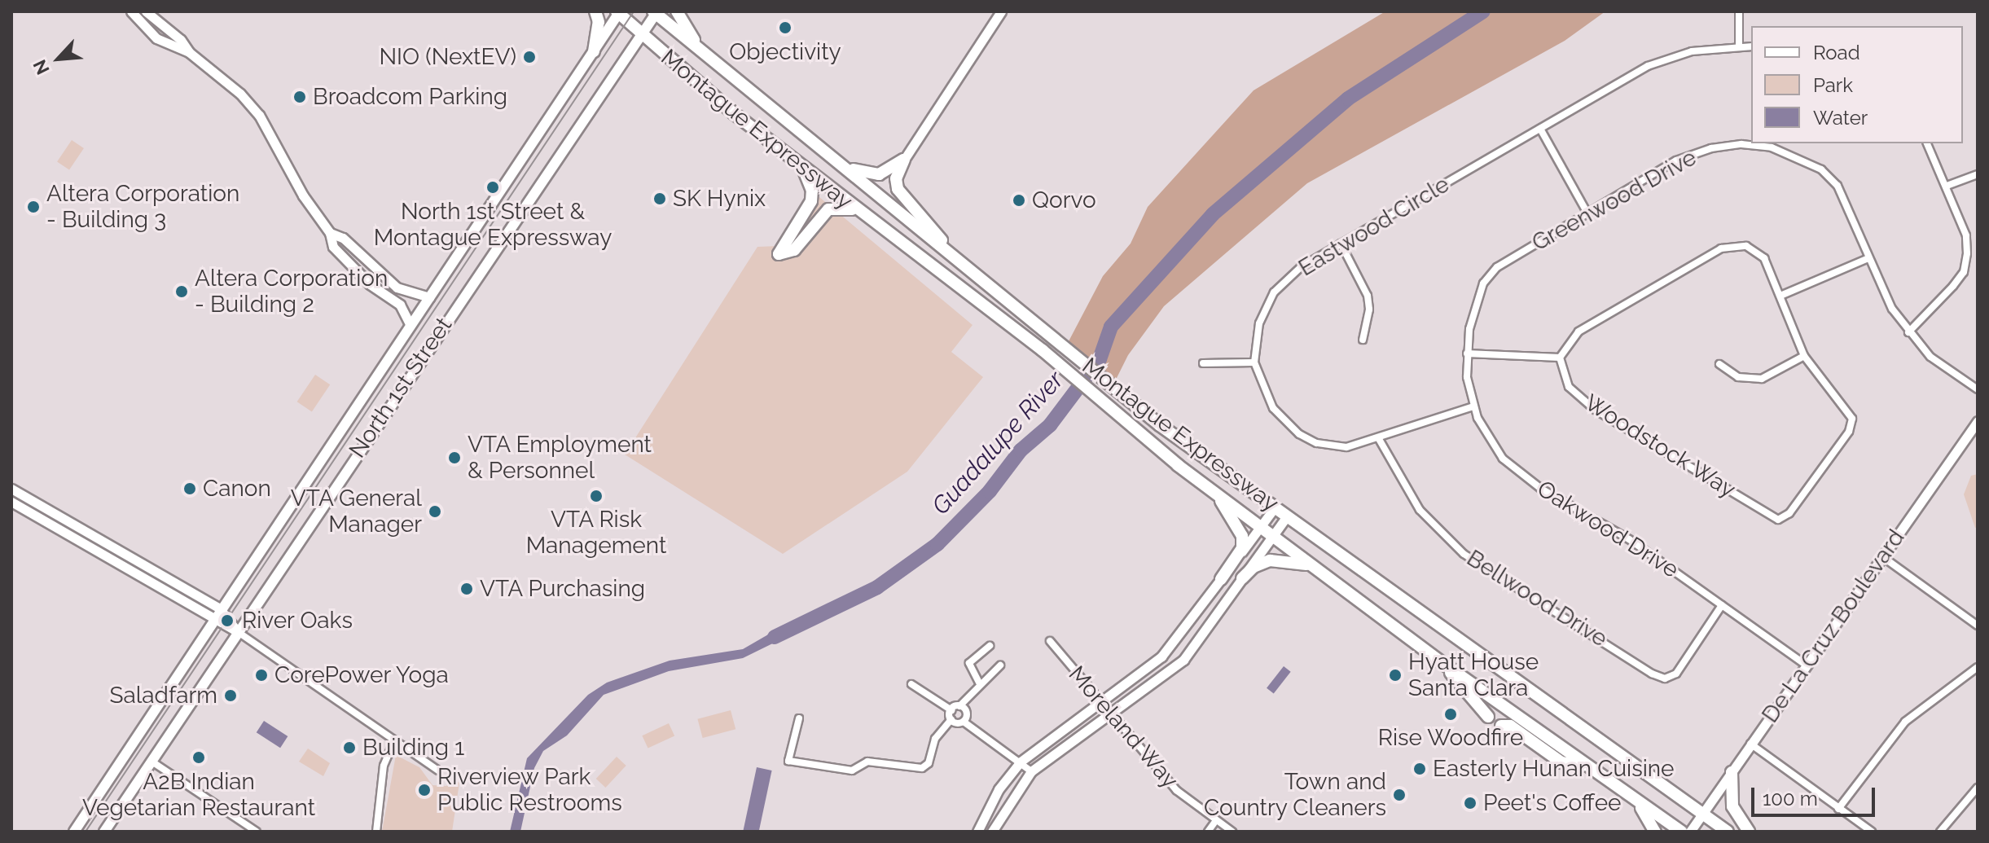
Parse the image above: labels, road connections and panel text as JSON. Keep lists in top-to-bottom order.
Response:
{
  "streets": {
    "highway": ["Montague Expressway"],
    "main road": ["North 1st Street", "De La Cruz Boulevard"],
    "street": [
      "Greenwood Drive",
      "Eastwood Circle",
      "Woodstock Way",
      "Oakwood Drive",
      "Bellwood Drive",
      "Moreland Way"
    ]
  },
  "crossings": [
    ["Montague Expressway", "North 1st Street"],
    ["Montague Expressway", "De La Cruz Boulevard"],
    ["Greenwood Drive", "Oakwood Drive"],
    ["Eastwood Circle", "Oakwood Drive"],
    ["Eastwood Circle", "Bellwood Drive"],
    ["Oakwood Drive", "Bellwood Drive"],
    ["Oakwood Drive", "De La Cruz Boulevard"]
  ],
  "water": ["Guadalupe River"],
  "places": [
    "Objectivity",
    "NIO (NextEV)",
    "Broadcom Parking",
    "North 1st Street & Montague Expressway",
    "SK Hynix",
    "Qorvo",
    "Altera Corporation - Building 3",
    "Altera Corporation - Building 2",
    "VTA Employment & Personnel",
    "Canon",
    "VTA Risk Management",
    "VTA General Manager",
    "VTA Purchasing",
    "River Oaks",
    "CorePower Yoga",
    "Hyatt House Santa Clara",
    "Saladfarm",
    "Rise Woodfire",
    "Building 1",
    "A2B Indian Vegetarian Restaurant",
    "Easterly Hunan Cuisine",
    "Riverview Park Public Restrooms",
    "Town and Country Cleaners",
    "Peet's Coffee"
  ],
  "legend": ["Road", "Park", "Water"],
  "scale_bar": "100 m",
  "north": "bottom left"
}
